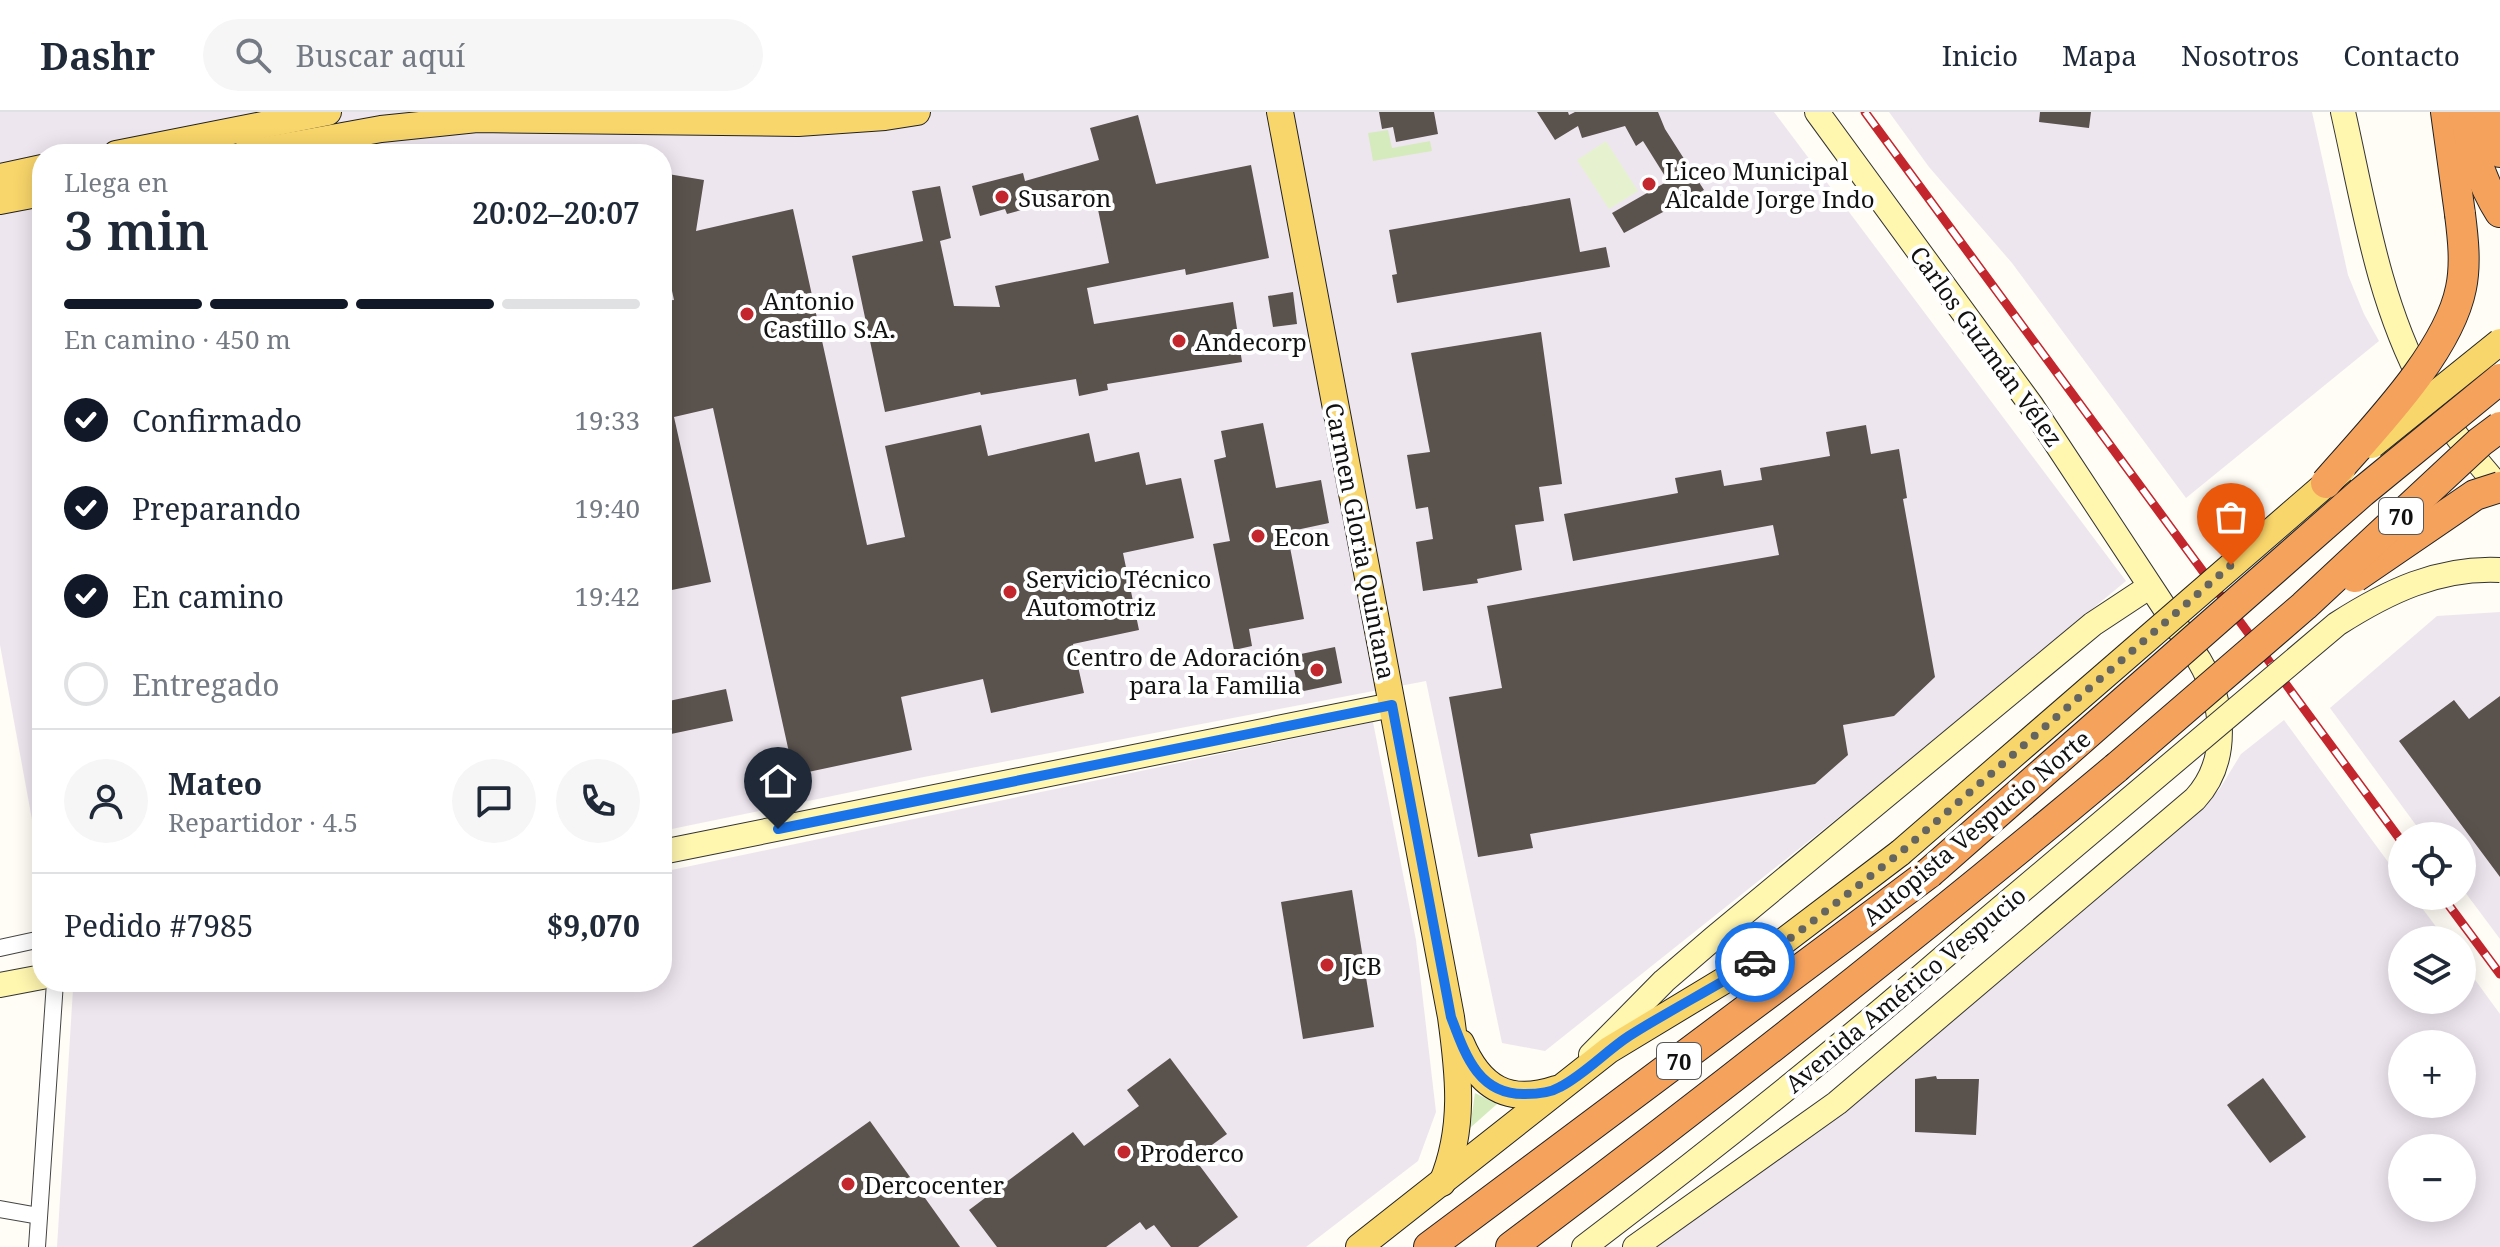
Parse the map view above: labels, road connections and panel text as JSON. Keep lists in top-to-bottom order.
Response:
{
  "streets": {
    "highway": ["70", "Autopista Vespucio Norte"],
    "main road": ["Carmen Gloria Quintana"],
    "street": ["Carlos Guzmán Vélez", "Avenida Américo Vespucio"]
  },
  "crossings": [
    ["Carlos Guzmán Vélez", "Avenida Américo Vespucio"]
  ],
  "places": [
    "Liceo Municipal Alcalde Jorge Indo",
    "Susaron",
    "Antonio Castillo S.A.",
    "Andecorp",
    "Econ",
    "Servicio Técnico Automotriz",
    "Centro de Adoración para la Familia",
    "JCB",
    "Proderco",
    "Dercocenter"
  ],
  "page": {
    "header": "Dashr",
    "search": "Buscar aquí",
    "nav": [
      "Inicio",
      "Mapa",
      "Nosotros",
      "Contacto"
    ],
    "heading": ["3 min", "Llega en", "20:02–20:07"],
    "panel": [
      "Mateo",
      "Repartidor · 4.5",
      "Pedido #7985",
      "$9,070"
    ],
    "bar": "En camino · 450 m",
    "list": [
      ["Confirmado", "19:33"],
      ["Preparando", "19:40"],
      ["En camino", "19:42"],
      "Entregado"
    ],
    "map_buttons": ["+", "−"]
  }
}
